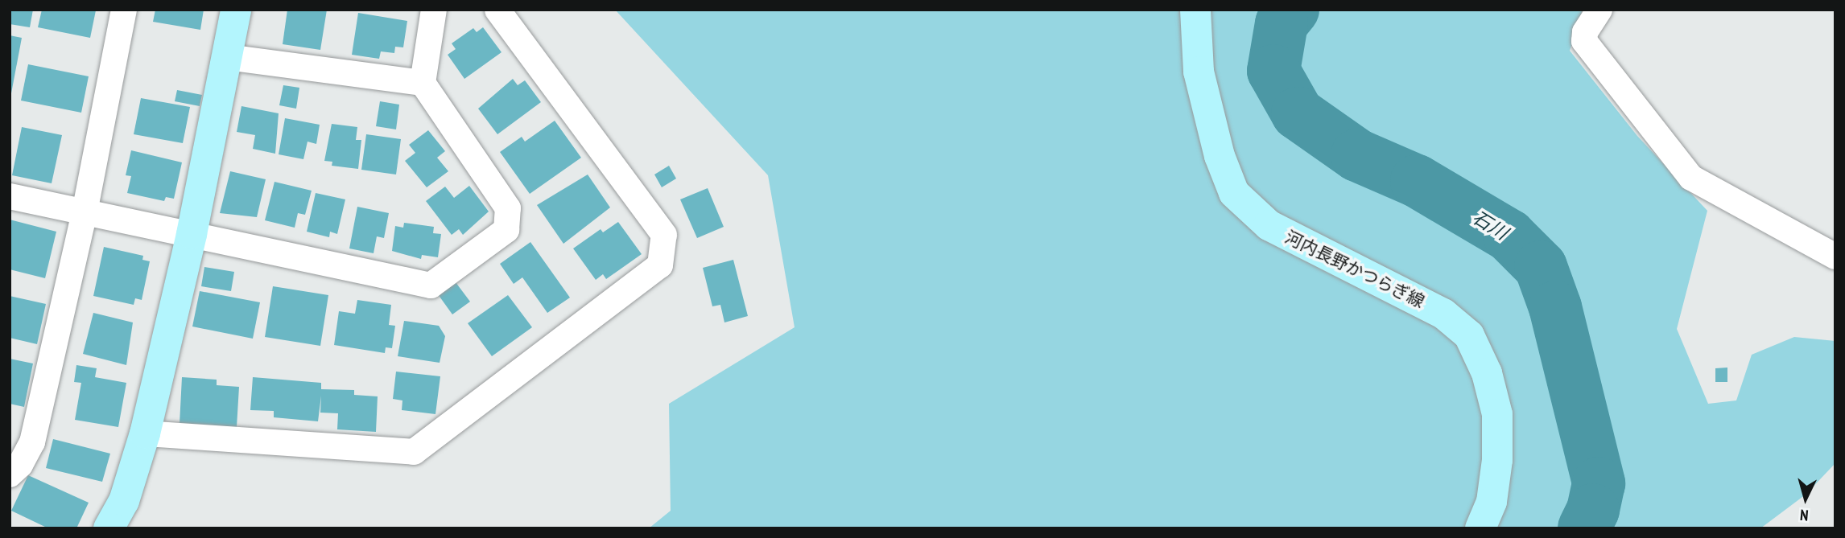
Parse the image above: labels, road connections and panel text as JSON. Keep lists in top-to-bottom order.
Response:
{
  "streets": {
    "main road": ["河内長野かつらぎ線"]
  },
  "water": ["石川"],
  "north": "bottom"
}
